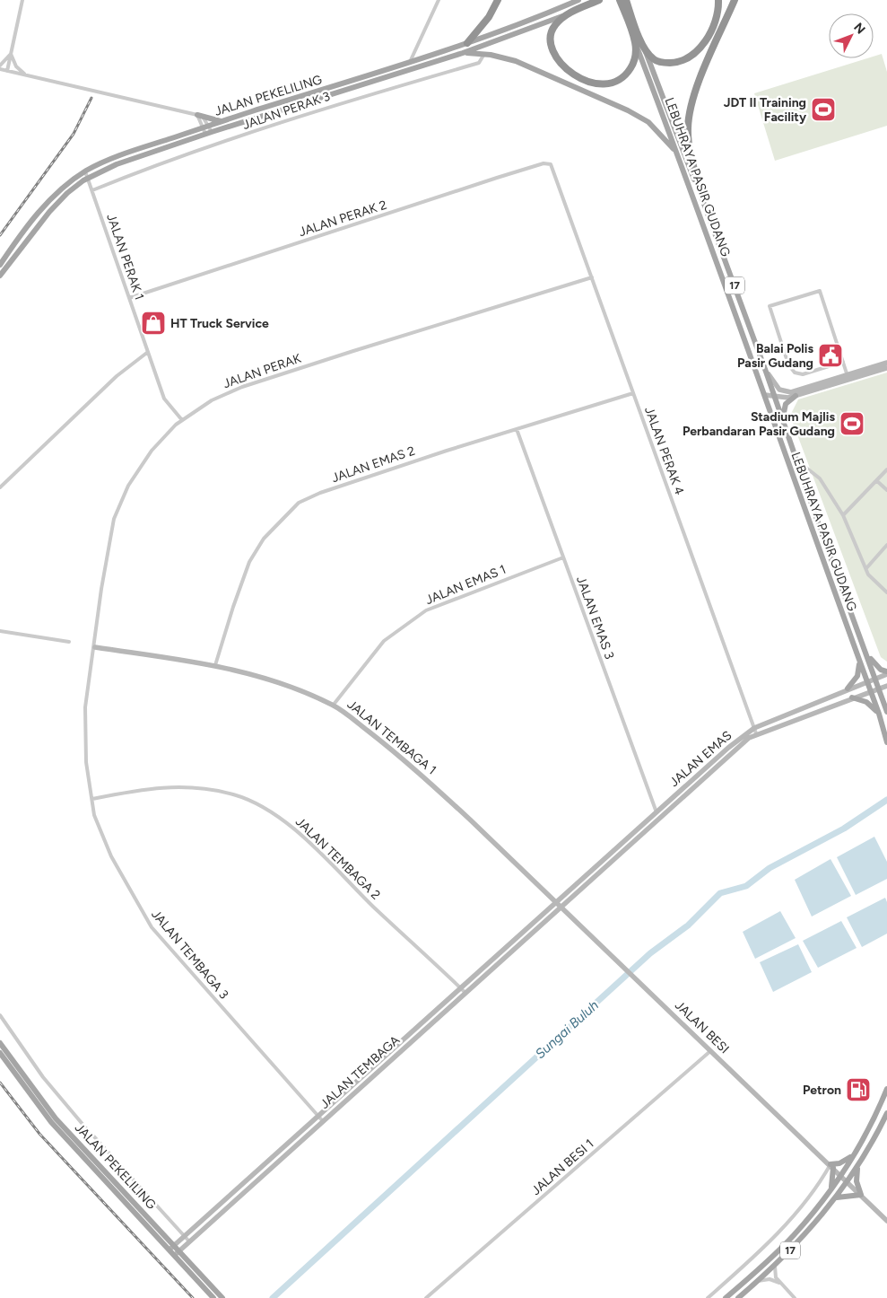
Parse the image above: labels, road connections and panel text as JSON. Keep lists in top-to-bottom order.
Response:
{
  "streets": {
    "highway": ["LEBUHRAYA PASIR GUDANG", "17"],
    "main road": [
      "JALAN PEKELILING",
      "JALAN TEMBAGA 1",
      "JALAN EMAS",
      "JALAN BESI",
      "JALAN TEMBAGA"
    ],
    "street": [
      "JALAN PERAK 3",
      "JALAN PERAK 2",
      "JALAN PERAK 1",
      "JALAN PERAK",
      "JALAN PERAK 4",
      "JALAN EMAS 2",
      "JALAN EMAS 1",
      "JALAN EMAS 3",
      "JALAN TEMBAGA 2",
      "JALAN TEMBAGA 3",
      "JALAN BESI 1"
    ]
  },
  "crossings": [
    ["JALAN PEKELILING", "JALAN PERAK 1"],
    ["JALAN PEKELILING", "JALAN TEMBAGA"],
    ["JALAN PERAK 3", "JALAN PERAK 1"],
    ["LEBUHRAYA PASIR GUDANG", "JALAN EMAS"],
    ["JALAN PERAK 2", "JALAN PERAK 1"],
    ["JALAN PERAK 2", "JALAN PERAK 4"],
    ["JALAN PERAK 1", "JALAN PERAK"],
    ["17", "JALAN BESI"],
    ["JALAN PERAK", "JALAN PERAK 4"],
    ["JALAN PERAK", "JALAN TEMBAGA 1"],
    ["JALAN PERAK", "JALAN TEMBAGA 3"],
    ["JALAN PERAK 4", "JALAN EMAS 2"],
    ["JALAN PERAK 4", "JALAN EMAS"],
    ["JALAN EMAS 2", "JALAN EMAS 3"],
    ["JALAN EMAS 2", "JALAN TEMBAGA 1"],
    ["JALAN EMAS 1", "JALAN EMAS 3"],
    ["JALAN EMAS 1", "JALAN TEMBAGA 1"],
    ["JALAN EMAS 3", "JALAN EMAS"],
    ["JALAN TEMBAGA 1", "JALAN EMAS"],
    ["JALAN TEMBAGA 1", "JALAN TEMBAGA 3"],
    ["JALAN TEMBAGA 1", "JALAN BESI"],
    ["JALAN TEMBAGA 1", "JALAN TEMBAGA"],
    ["JALAN EMAS", "JALAN BESI"],
    ["JALAN EMAS", "JALAN TEMBAGA"],
    ["JALAN TEMBAGA 2", "JALAN TEMBAGA 3"],
    ["JALAN TEMBAGA 2", "JALAN TEMBAGA"],
    ["JALAN TEMBAGA 3", "JALAN TEMBAGA"],
    ["JALAN BESI", "JALAN TEMBAGA"],
    ["JALAN BESI", "JALAN BESI 1"]
  ],
  "water": ["Sungai Buluh"],
  "places": {
    "sports": ["JDT II Training Facility", "Stadium Majlis Perbandaran Pasir Gudang"],
    "shop": ["HT Truck Service"],
    "public building": ["Balai Polis Pasir Gudang"],
    "fuel station": ["Petron"]
  },
  "north": "top right"
}
